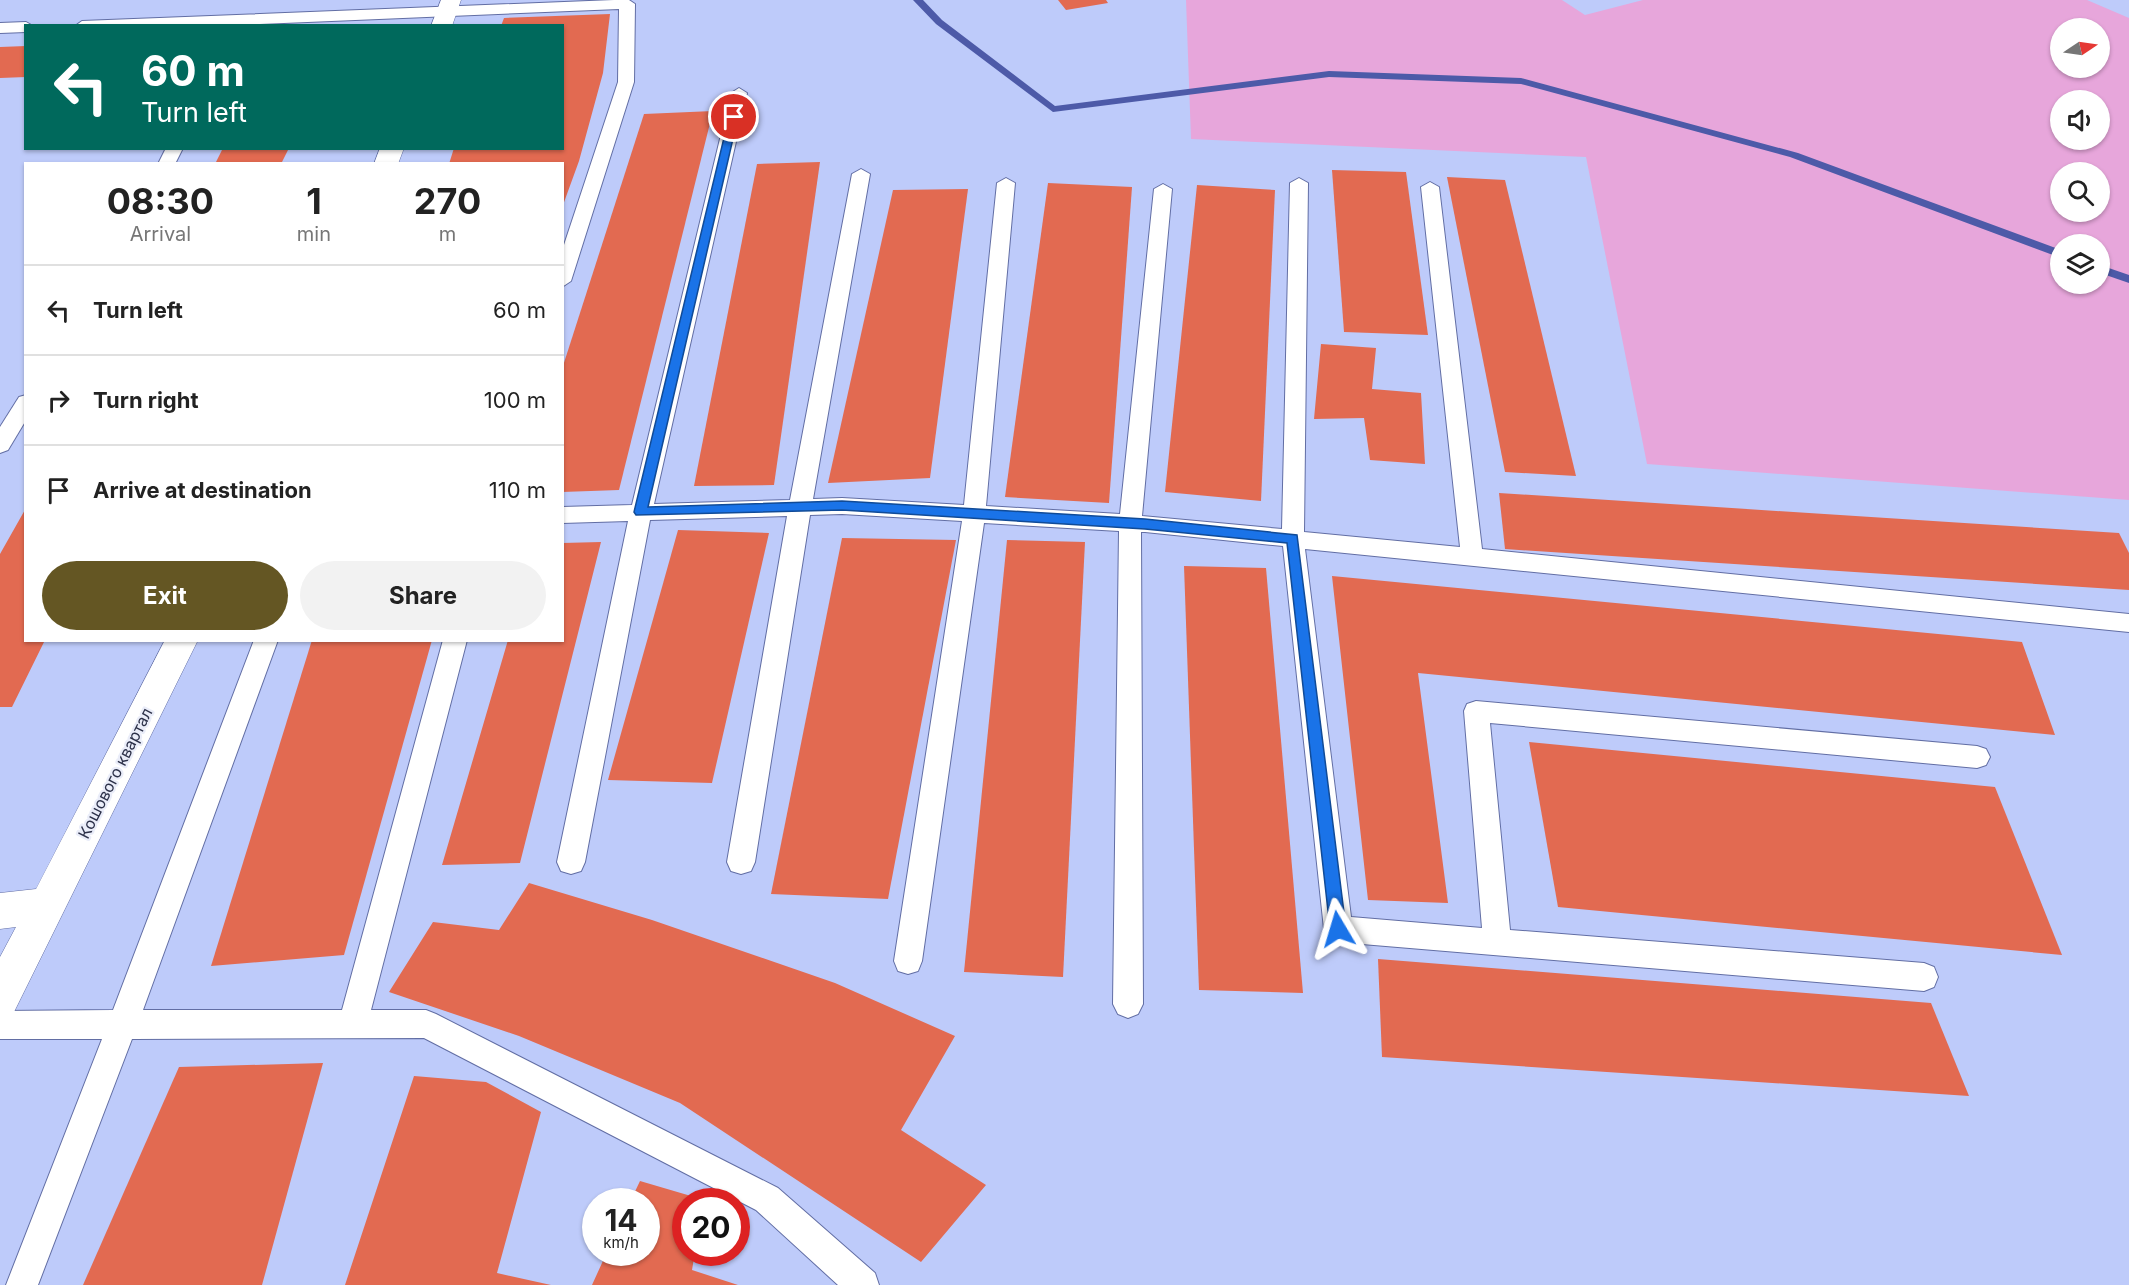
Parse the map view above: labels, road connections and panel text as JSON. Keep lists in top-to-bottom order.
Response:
{
  "streets": {
    "street": ["Кошового квартал"]
  },
  "north": "right",
  "page": {
    "turn": ["60 m", "Turn left"],
    "eta": [
      "08:30",
      "Arrival",
      "1",
      "min",
      "270",
      "m"
    ],
    "list": [
      {
        "name": "Turn left",
        "value": "60 m"
      },
      {
        "name": "Turn right",
        "value": "100 m"
      },
      {
        "name": "Arrive at destination",
        "value": "110 m"
      }
    ],
    "buttons": ["Exit", "Share"],
    "speed": "14 km/h",
    "limit": "20"
  }
}
